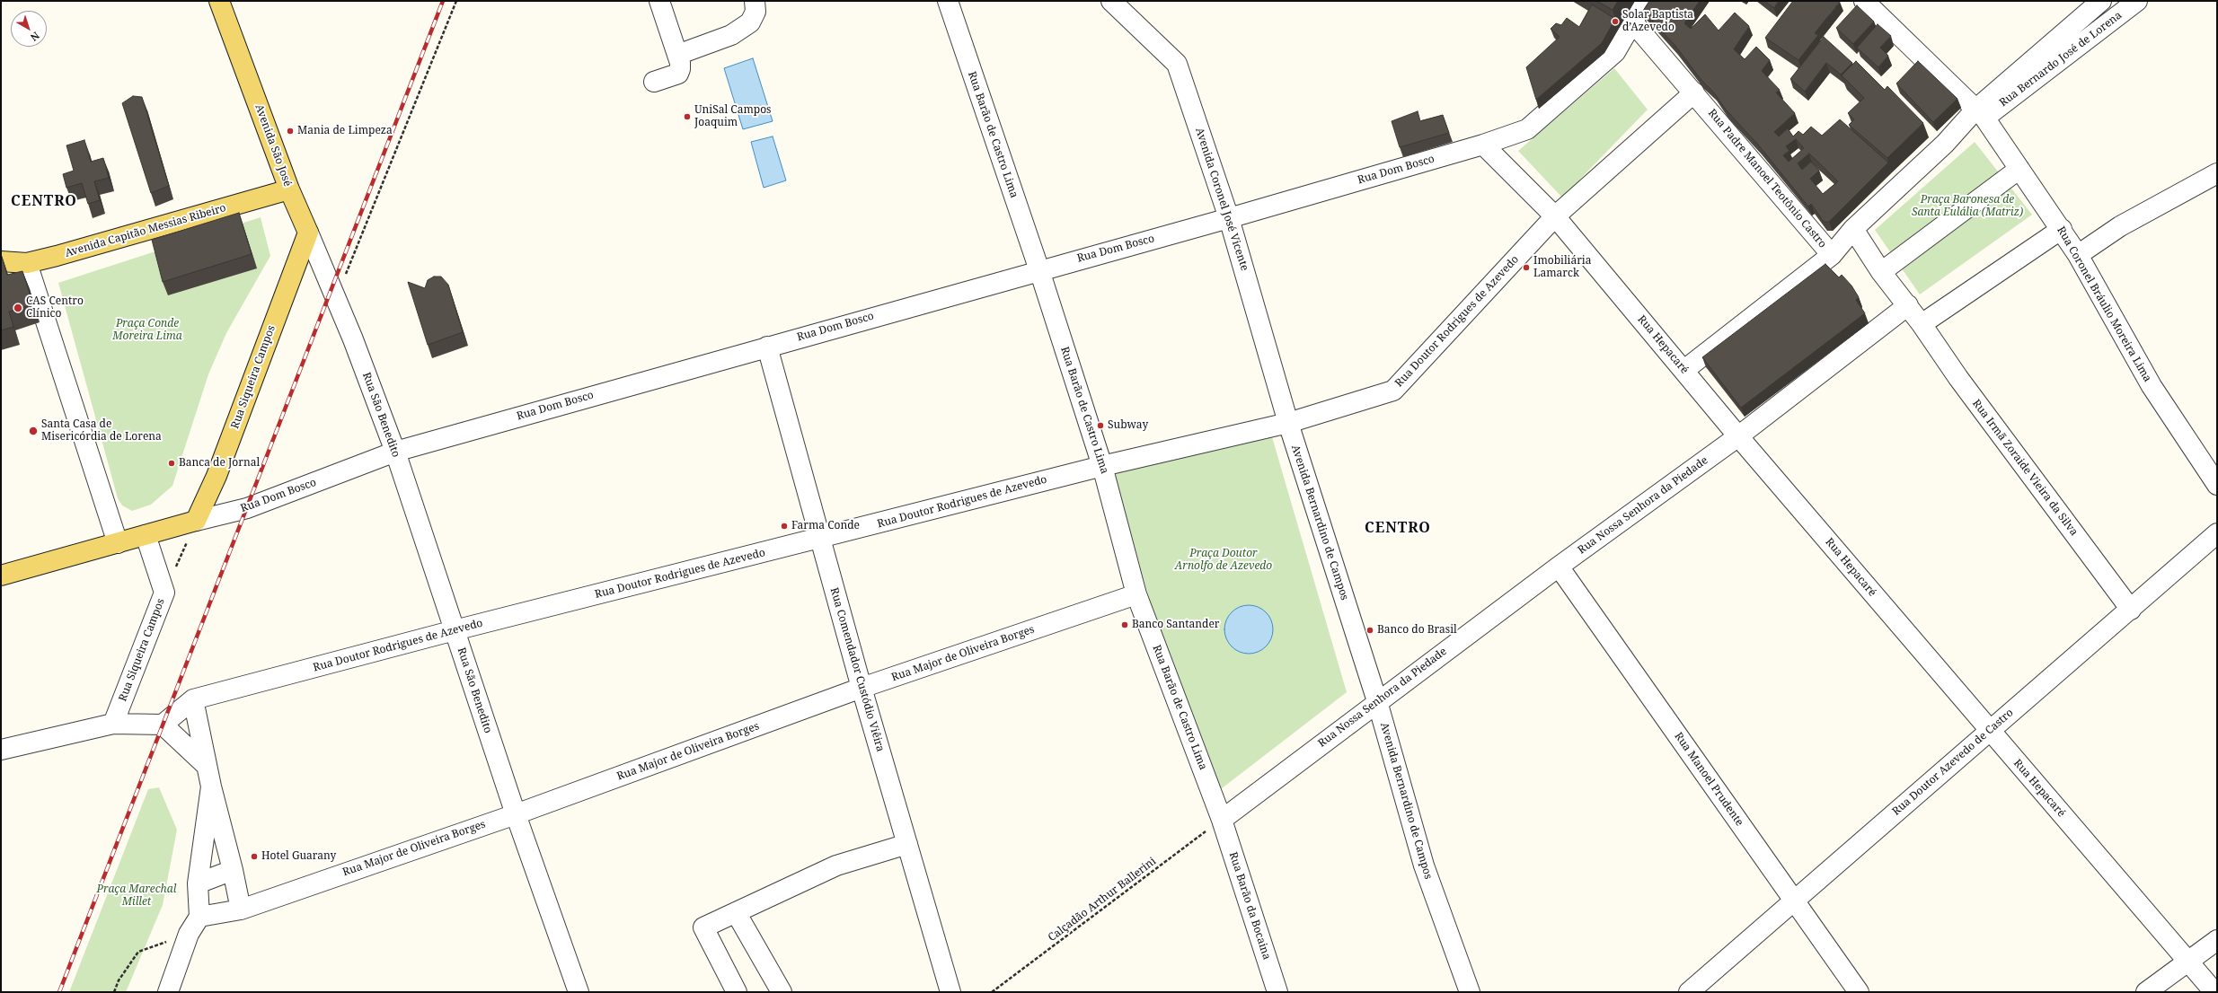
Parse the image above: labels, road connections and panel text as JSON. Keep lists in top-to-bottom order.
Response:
{
  "streets": {
    "main road": [
      "Avenida São José",
      "Rua Dom Bosco",
      "Avenida Capitão Messias Ribeiro",
      "Rua Siqueira Campos"
    ],
    "street": [
      "Rua Bernardo José de Lorena",
      "Rua Barão de Castro Lima",
      "Rua Padre Manoel Teotônio Castro",
      "Avenida Coronel José Vicente",
      "Rua Coronel Bráulio Moreira Lima",
      "Rua Doutor Rodrigues de Azevedo",
      "Rua Hepacaré",
      "Rua São Benedito",
      "Rua Irmã Zoraide Vieira da Silva",
      "Rua Nossa Senhora da Piedade",
      "Avenida Bernardino de Campos",
      "Rua Major de Oliveira Borges",
      "Rua Comendador Custódio Viêira",
      "Rua Doutor Azevedo de Castro",
      "Rua Manoel Prudente",
      "Rua Barão da Bocaina"
    ],
    "path": ["Calçadão Arthur Ballerini"]
  },
  "crossings": [
    ["Rua Bernardo José de Lorena", "Rua Padre Manoel Teotônio Castro"],
    ["Rua Bernardo José de Lorena", "Rua Coronel Bráulio Moreira Lima"],
    ["Rua Barão de Castro Lima", "Rua Dom Bosco"],
    ["Rua Barão de Castro Lima", "Rua Doutor Rodrigues de Azevedo"],
    ["Rua Barão de Castro Lima", "Rua Nossa Senhora da Piedade"],
    ["Rua Barão de Castro Lima", "Rua Major de Oliveira Borges"],
    ["Rua Barão de Castro Lima", "Calçadão Arthur Ballerini"],
    ["Rua Barão de Castro Lima", "Rua Barão da Bocaina"],
    ["Avenida São José", "Avenida Capitão Messias Ribeiro"],
    ["Avenida São José", "Rua Siqueira Campos"],
    ["Avenida São José", "Rua São Benedito"],
    ["Rua Dom Bosco", "Rua Padre Manoel Teotônio Castro"],
    ["Rua Dom Bosco", "Avenida Coronel José Vicente"],
    ["Rua Dom Bosco", "Rua Hepacaré"],
    ["Rua Dom Bosco", "Rua Siqueira Campos"],
    ["Rua Dom Bosco", "Rua São Benedito"],
    ["Rua Dom Bosco", "Rua Comendador Custódio Viêira"],
    ["Rua Padre Manoel Teotônio Castro", "Rua Coronel Bráulio Moreira Lima"],
    ["Rua Padre Manoel Teotônio Castro", "Rua Doutor Rodrigues de Azevedo"],
    ["Avenida Coronel José Vicente", "Rua Doutor Rodrigues de Azevedo"],
    ["Avenida Coronel José Vicente", "Avenida Bernardino de Campos"],
    ["Rua Doutor Rodrigues de Azevedo", "Rua Hepacaré"],
    ["Rua Doutor Rodrigues de Azevedo", "Rua São Benedito"],
    ["Rua Doutor Rodrigues de Azevedo", "Avenida Bernardino de Campos"],
    ["Rua Doutor Rodrigues de Azevedo", "Rua Comendador Custódio Viêira"],
    ["Rua Hepacaré", "Rua Nossa Senhora da Piedade"],
    ["Rua Hepacaré", "Rua Doutor Azevedo de Castro"],
    ["Rua São Benedito", "Rua Major de Oliveira Borges"],
    ["Rua Irmã Zoraide Vieira da Silva", "Rua Doutor Azevedo de Castro"],
    ["Rua Nossa Senhora da Piedade", "Avenida Bernardino de Campos"],
    ["Rua Nossa Senhora da Piedade", "Rua Manoel Prudente"],
    ["Rua Nossa Senhora da Piedade", "Calçadão Arthur Ballerini"],
    ["Rua Nossa Senhora da Piedade", "Rua Barão da Bocaina"],
    ["Rua Major de Oliveira Borges", "Rua Comendador Custódio Viêira"],
    ["Rua Doutor Azevedo de Castro", "Rua Manoel Prudente"],
    ["Calçadão Arthur Ballerini", "Rua Barão da Bocaina"]
  ],
  "districts": ["CENTRO", "CENTRO"],
  "parks": [
    "Praça Baronesa de Santa Eulália (Matriz)",
    "Praça Conde Moreira Lima",
    "Praça Doutor Arnolfo de Azevedo",
    "Praça Marechal Millet"
  ],
  "places": [
    "Solar Baptista d’Azevedo",
    "UniSal Campos Joaquim",
    "Mania de Limpeza",
    "Imobiliária Lamarck",
    "CAS Centro Clínico",
    "Subway",
    "Santa Casa de Misericórdia de Lorena",
    "Banca de Jornal",
    "Farma Conde",
    "Banco Santander",
    "Banco do Brasil",
    "Hotel Guarany"
  ],
  "north": "bottom right"
}
